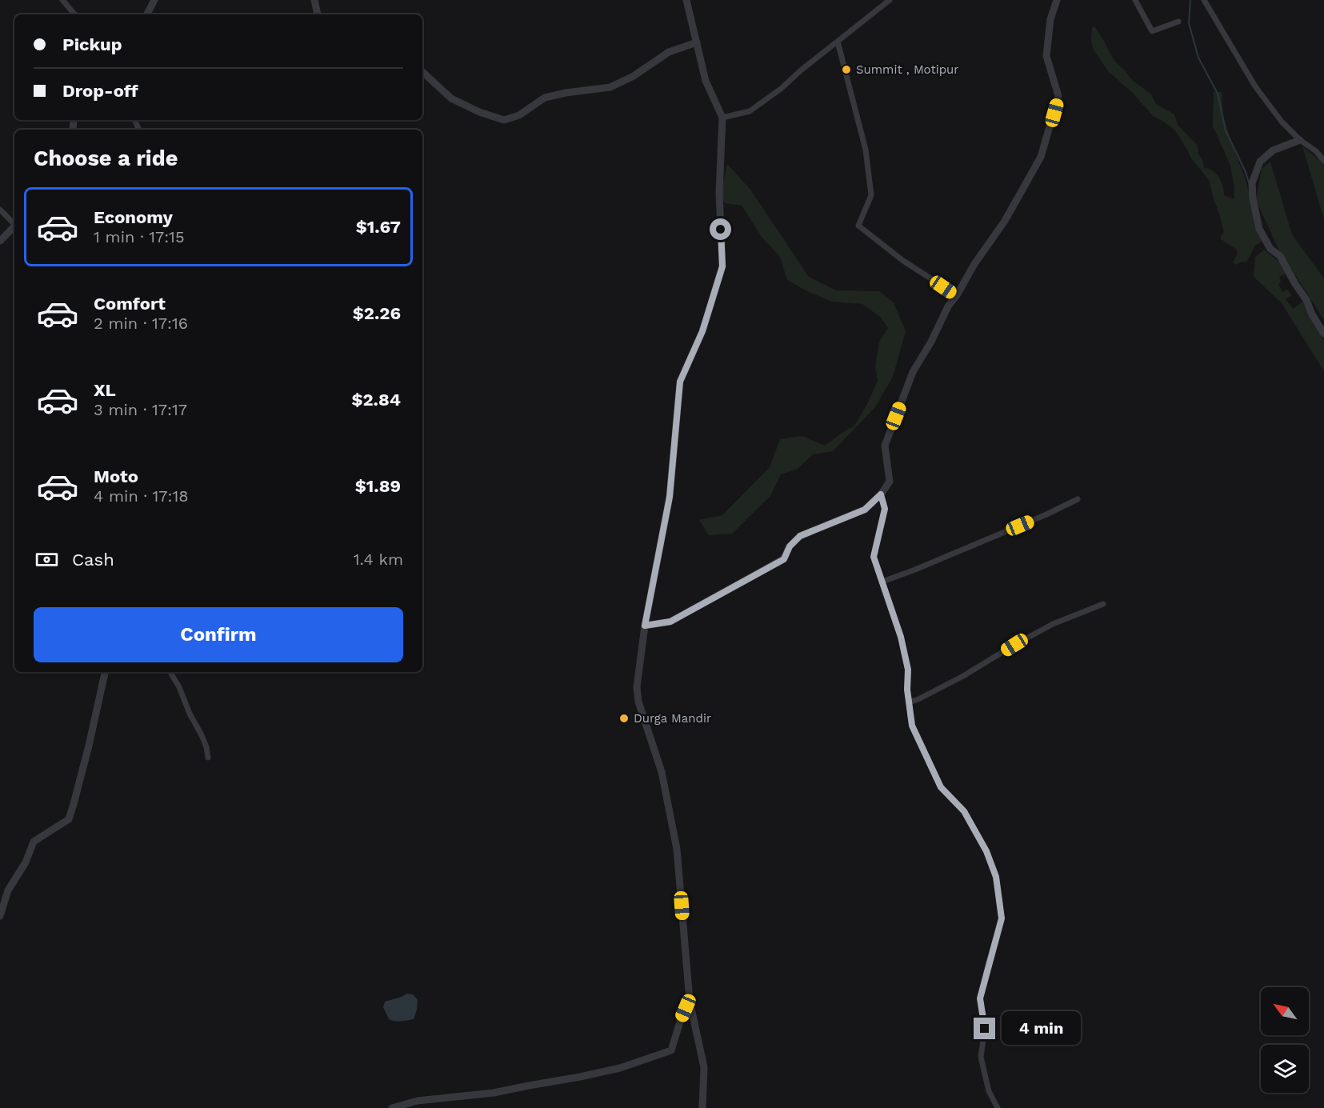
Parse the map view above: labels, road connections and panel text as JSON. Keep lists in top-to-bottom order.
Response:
{
  "places": ["Summit , Motipur", "Durga Mandir"],
  "north": "top left",
  "page": {
    "banner": ["Pickup", "Drop-off"],
    "heading": "Choose a ride",
    "list": [
      {
        "name": "Economy",
        "note": "1 min · 17:15",
        "value": "$1.67"
      },
      {
        "name": "Comfort",
        "note": "2 min · 17:16",
        "value": "$2.26"
      },
      {
        "name": "XL",
        "note": "3 min · 17:17",
        "value": "$2.84"
      },
      {
        "name": "Moto",
        "note": "4 min · 17:18",
        "value": "$1.89"
      }
    ],
    "pay": ["Cash", "1.4 km"],
    "buttons": "Confirm",
    "bubble": "4 min"
  }
}
